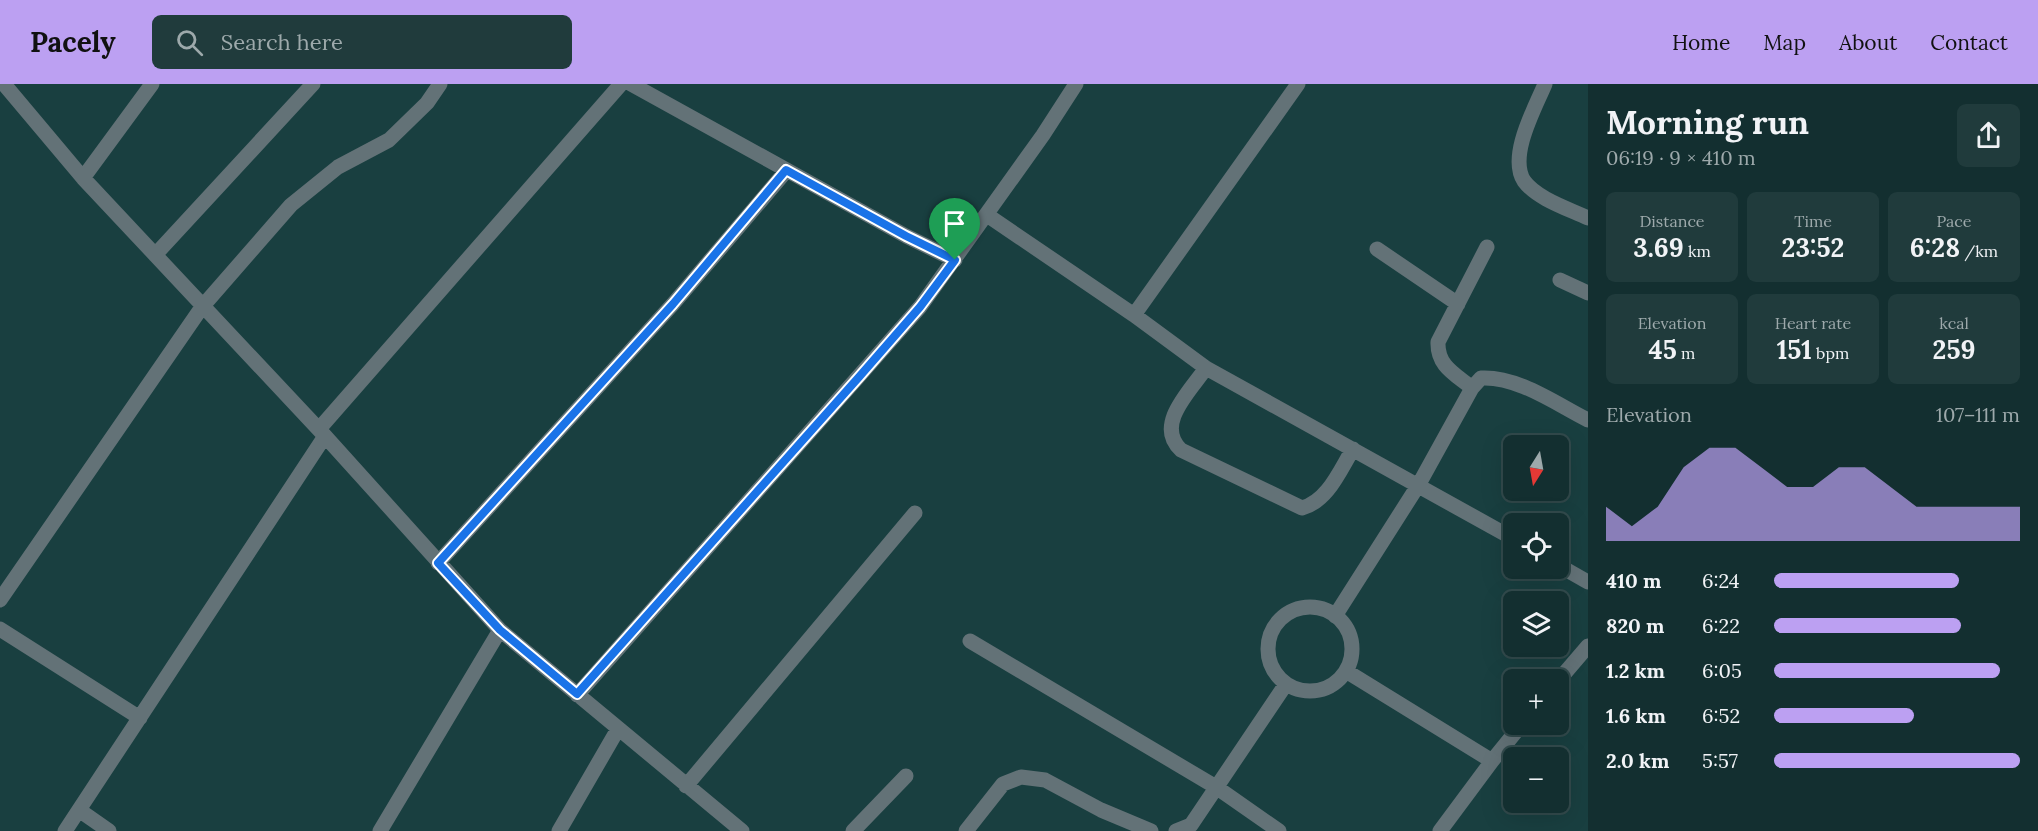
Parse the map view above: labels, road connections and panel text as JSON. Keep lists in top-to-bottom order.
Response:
{
  "north": "bottom",
  "page": {
    "header": "Pacely",
    "search": "Search here",
    "nav": [
      "Home",
      "Map",
      "About",
      "Contact"
    ],
    "heading": ["Morning run", "06:19 · 9 × 410 m"],
    "stats": [
      ["Distance", "3.69 km"],
      ["Time", "23:52"],
      ["Pace", "6:28 /km"],
      ["Elevation", "45 m"],
      ["Heart rate", "151 bpm"],
      ["kcal", "259"]
    ],
    "chart": ["Elevation", "107–111 m"],
    "map_buttons": ["+", "−"],
    "list": [
      {
        "name": "410 m",
        "note": "6:24"
      },
      {
        "name": "820 m",
        "note": "6:22"
      },
      {
        "name": "1.2 km",
        "note": "6:05"
      },
      {
        "name": "1.6 km",
        "note": "6:52"
      },
      {
        "name": "2.0 km",
        "note": "5:57"
      }
    ]
  }
}
